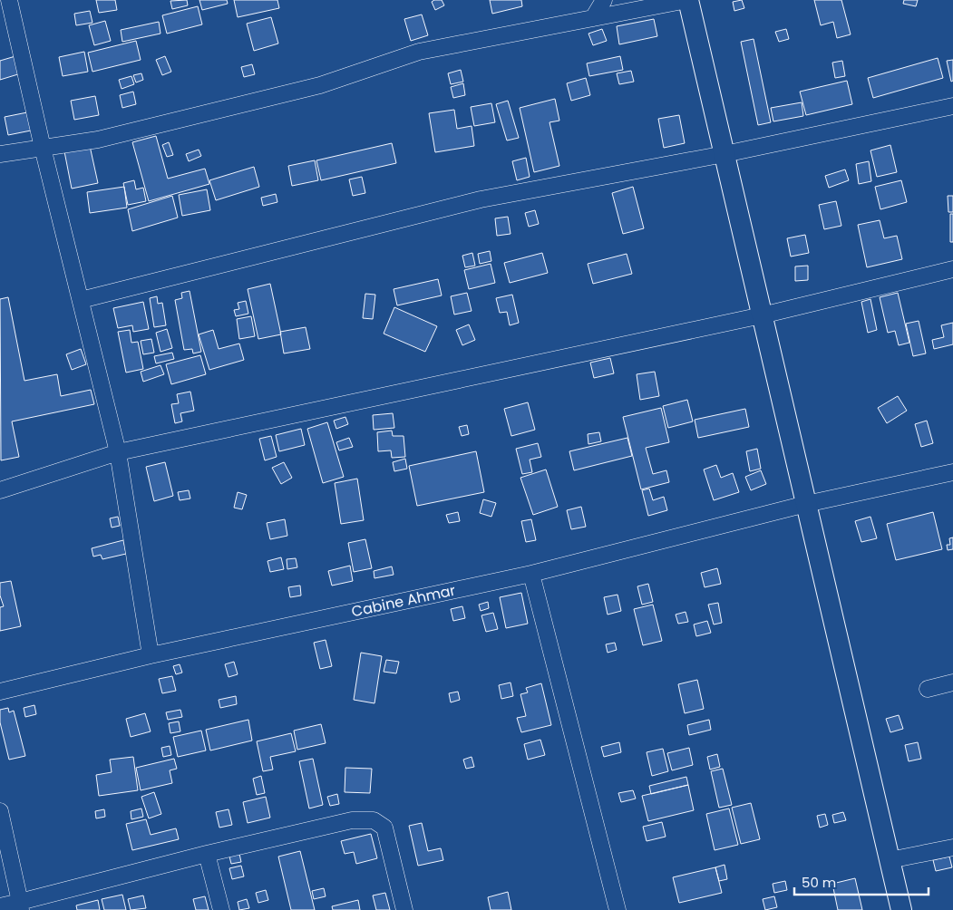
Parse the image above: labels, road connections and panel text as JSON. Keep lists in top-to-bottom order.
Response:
{
  "streets": {
    "street": ["Cabine Ahmar"]
  },
  "scale_bar": "50 m"
}
